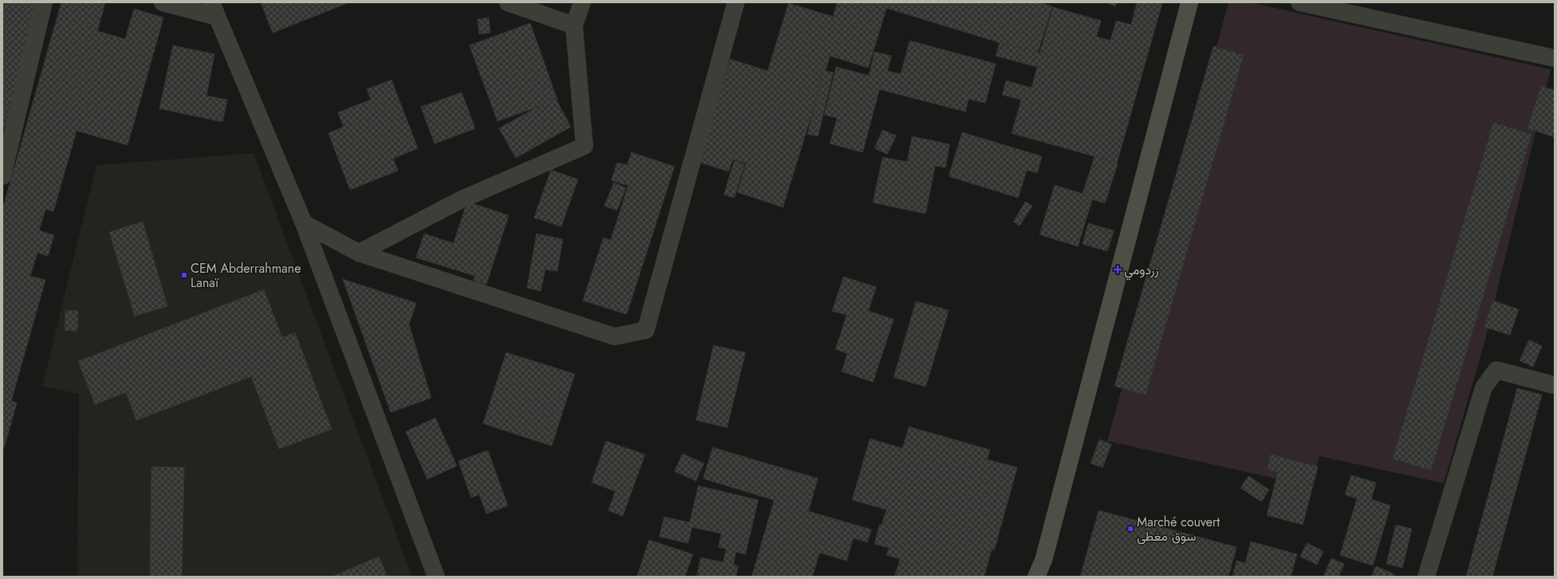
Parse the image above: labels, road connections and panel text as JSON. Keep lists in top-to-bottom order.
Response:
{
  "places": {
    "health": ["زردومي"],
    "other": ["CEM Abderrahmane Lanaï", "Marché couvert سوق مغطى"]
  }
}
